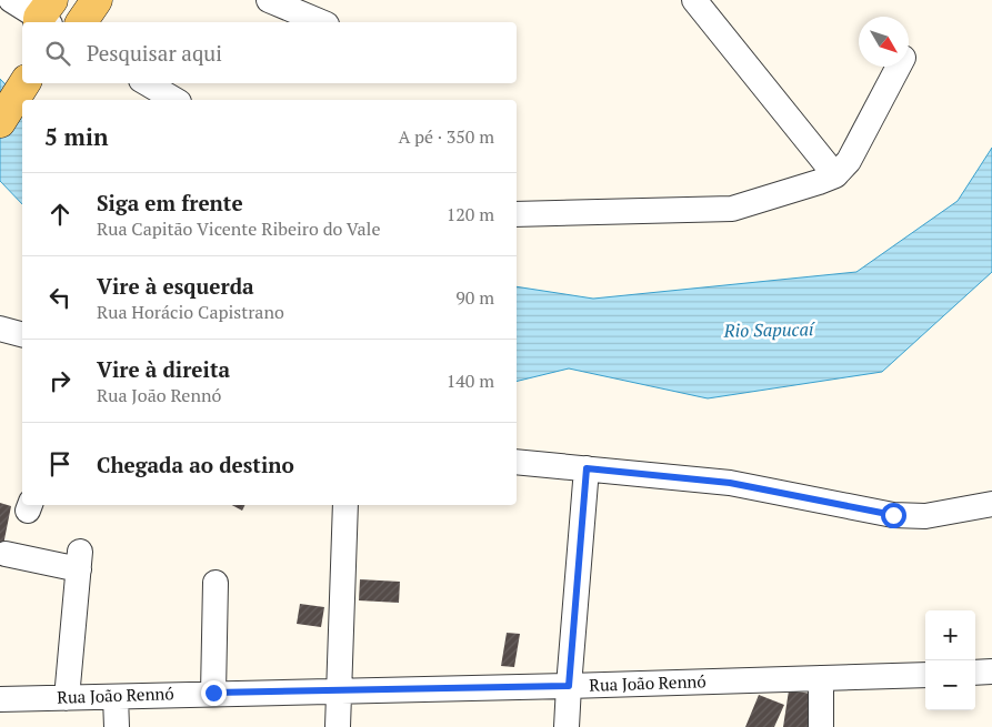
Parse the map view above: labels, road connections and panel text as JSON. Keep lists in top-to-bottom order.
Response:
{
  "streets": {
    "street": ["Rua João Rennó"]
  },
  "water": ["Rio Sapucaí"],
  "north": "bottom right",
  "page": {
    "search": "Pesquisar aqui",
    "heading": ["5 min", "A pé · 350 m"],
    "list": [
      ["Siga em frente", "Rua Capitão Vicente Ribeiro do Vale", "120 m"],
      ["Vire à esquerda", "Rua Horácio Capistrano", "90 m"],
      ["Vire à direita", "Rua João Rennó", "140 m"],
      "Chegada ao destino"
    ],
    "map_buttons": ["+", "−"]
  }
}
